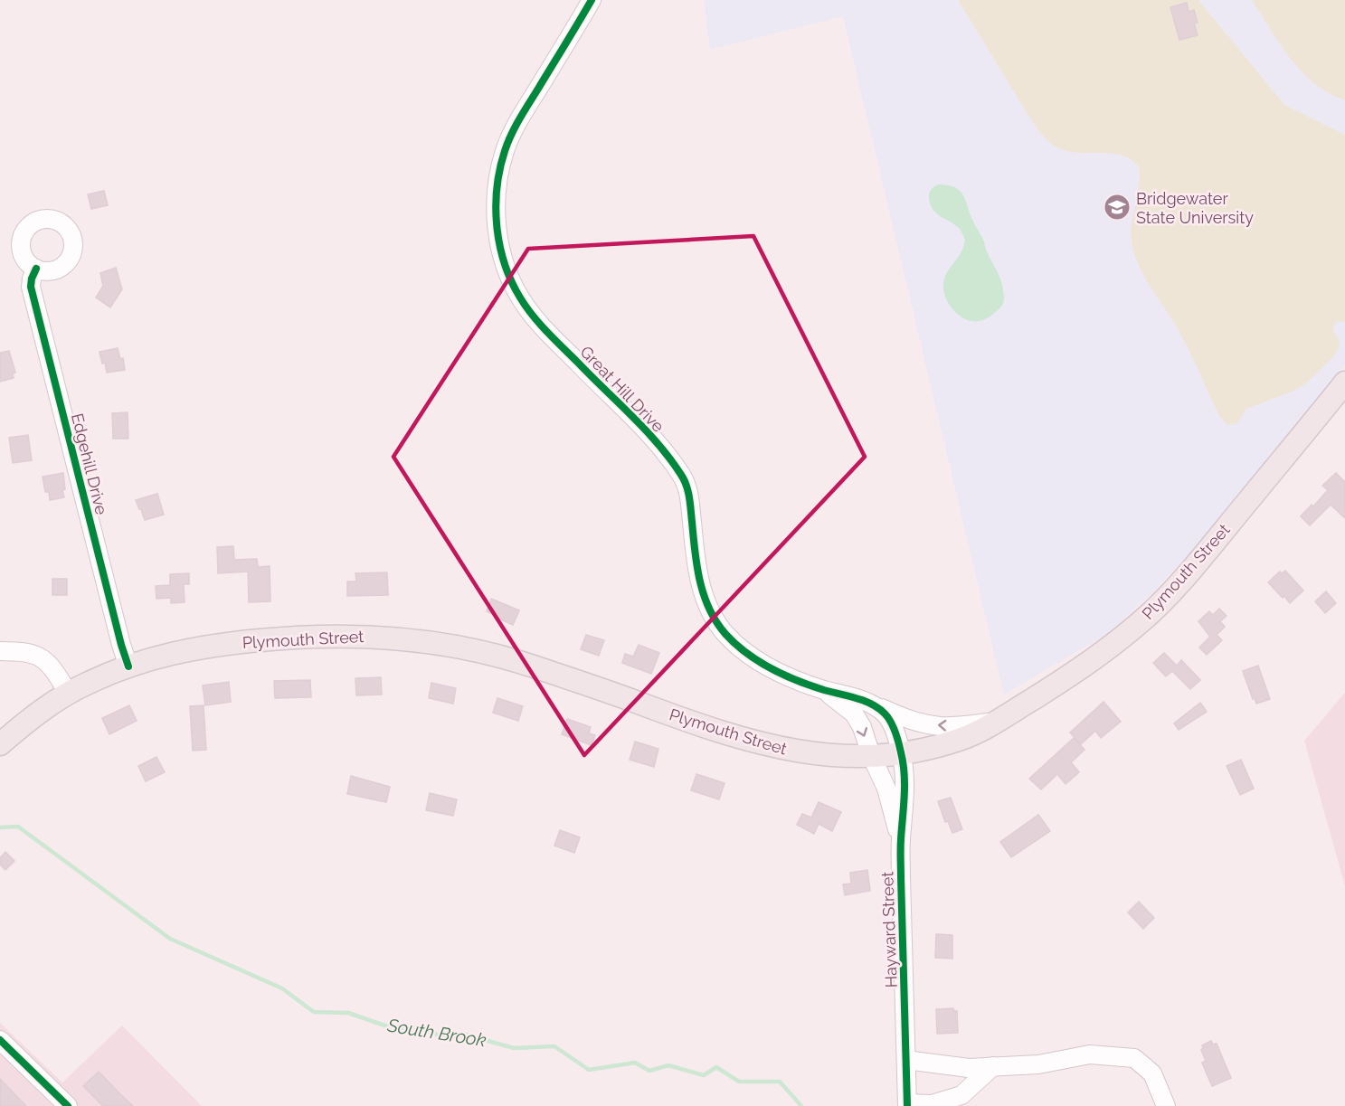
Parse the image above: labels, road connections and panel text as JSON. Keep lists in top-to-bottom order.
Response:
{
  "streets": {
    "main road": ["Plymouth Street"],
    "street": ["Great Hill Drive", "Edgehill Drive", "Hayward Street"]
  },
  "crossings": [
    ["Great Hill Drive", "Plymouth Street"],
    ["Great Hill Drive", "Hayward Street"],
    ["Edgehill Drive", "Plymouth Street"],
    ["Plymouth Street", "Hayward Street"]
  ],
  "water": ["South Brook"],
  "places": {
    "school or university": ["Bridgewater State University"]
  }
}
